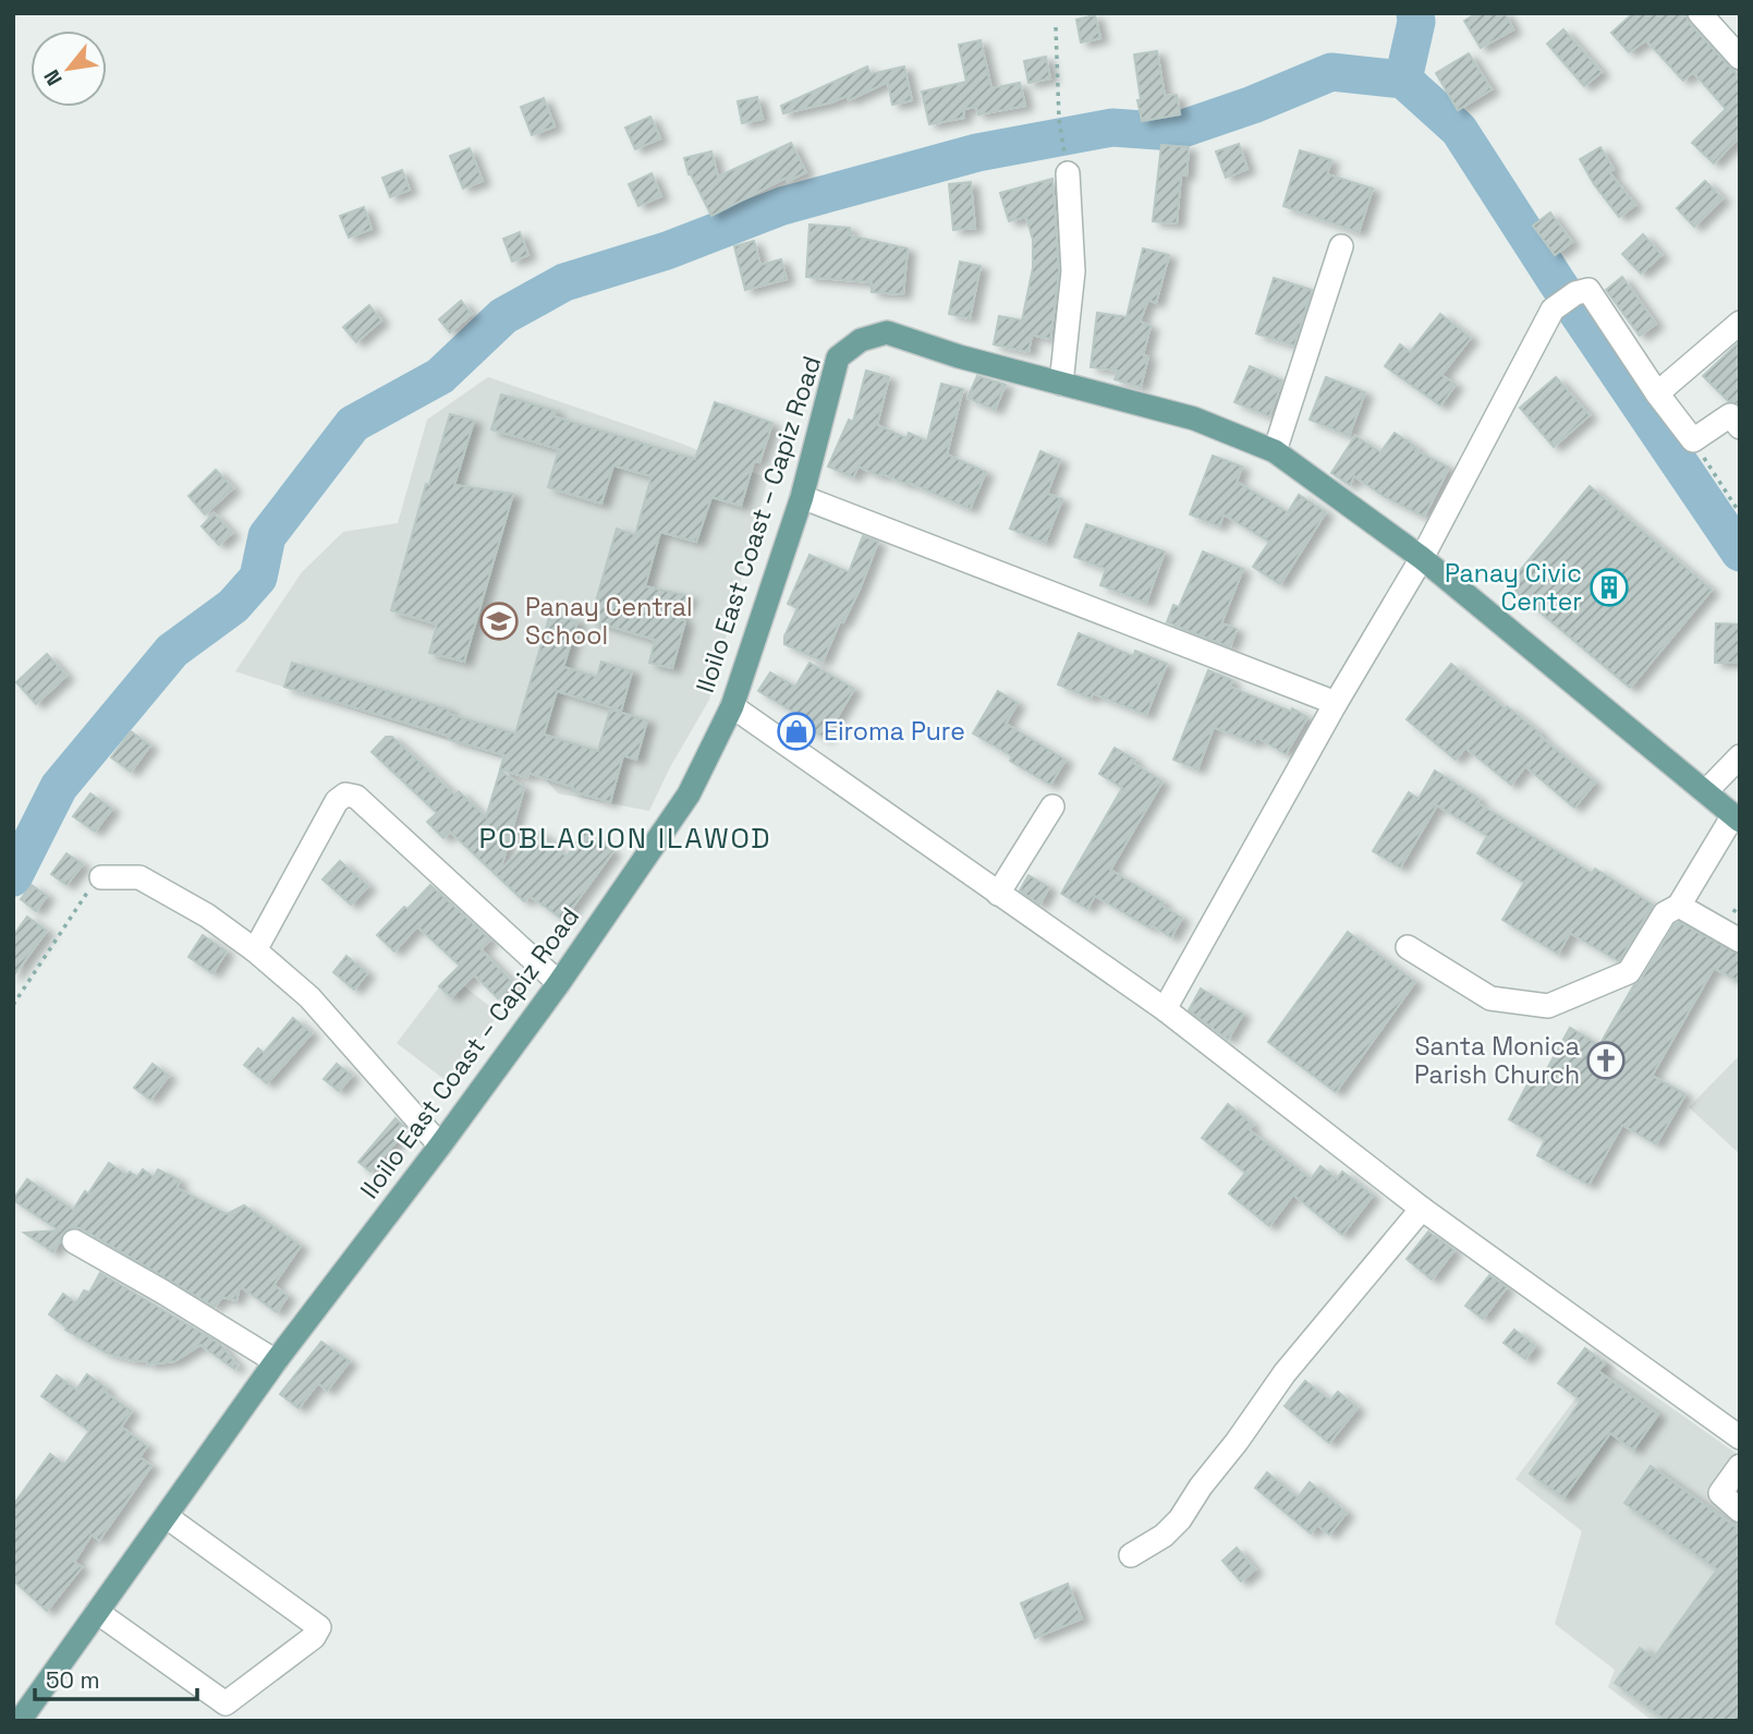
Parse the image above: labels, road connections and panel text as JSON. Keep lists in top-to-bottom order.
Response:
{
  "streets": {
    "main road": ["Iloilo East Coast – Capiz Road"]
  },
  "districts": ["POBLACION ILAWOD"],
  "places": {
    "building": ["Panay Civic Center"],
    "school or university": ["Panay Central School"],
    "shop": ["Eiroma Pure"],
    "church": ["Santa Monica Parish Church"]
  },
  "scale_bar": "50 m",
  "north": "bottom left"
}
